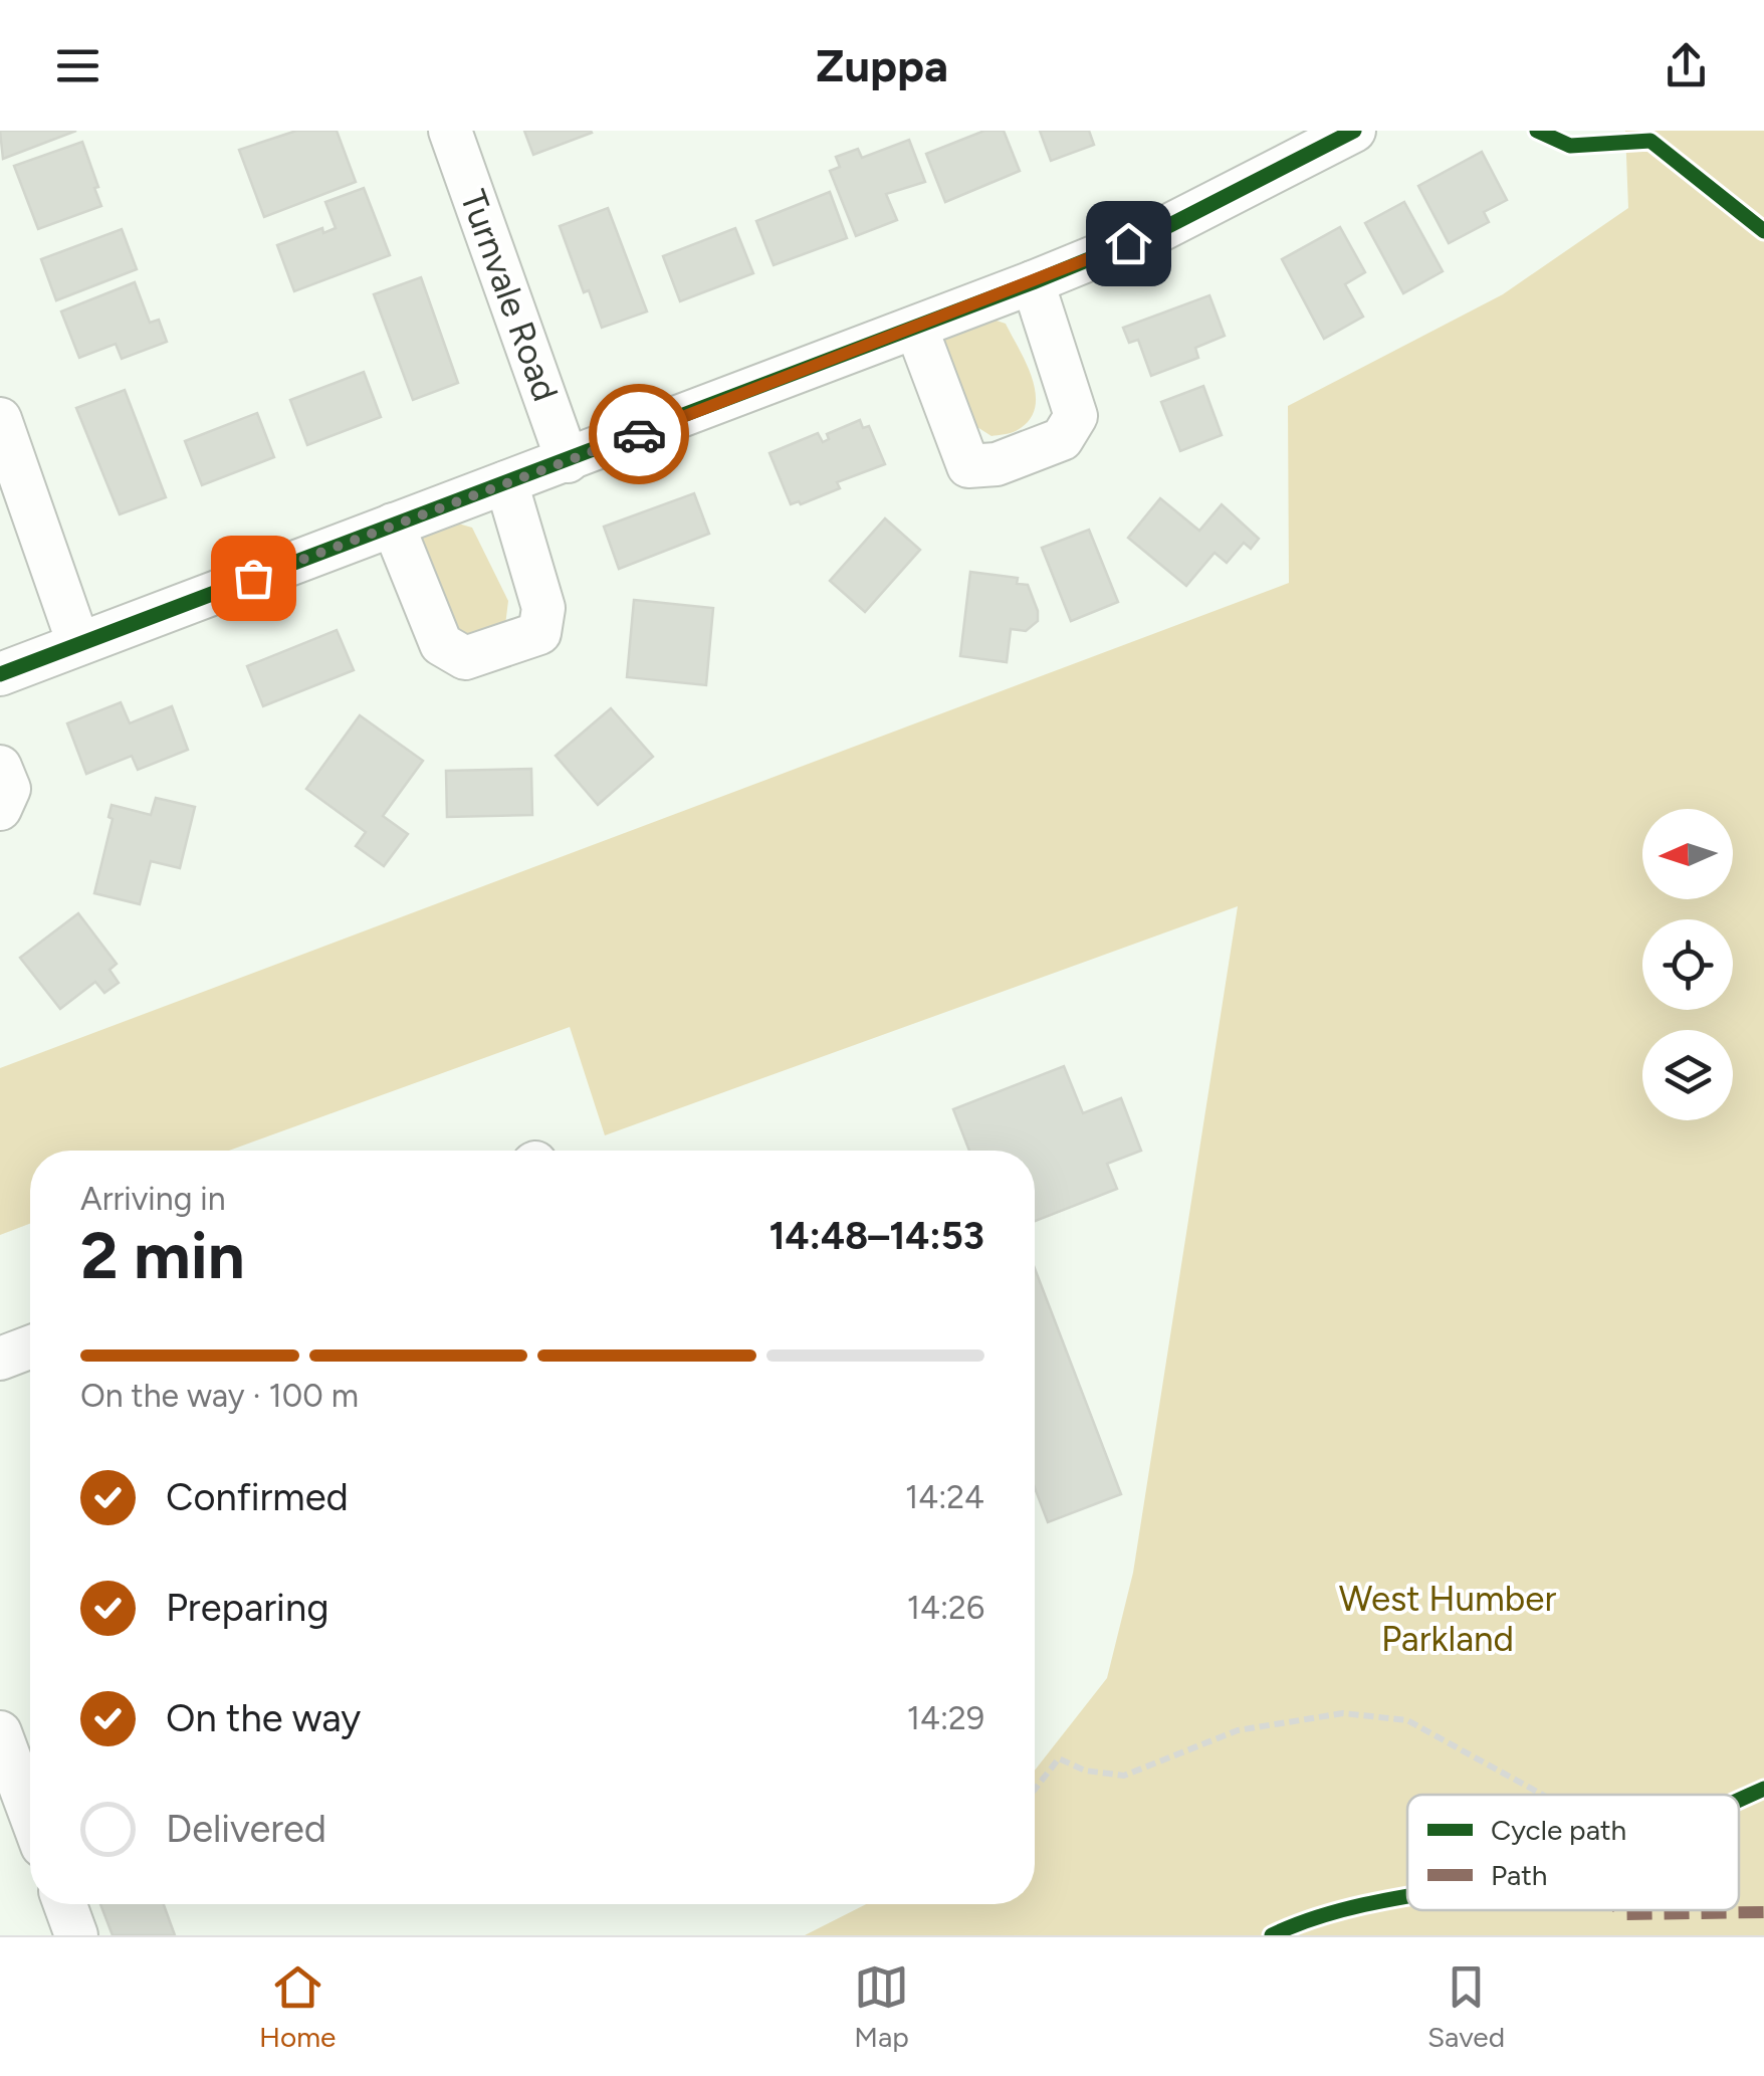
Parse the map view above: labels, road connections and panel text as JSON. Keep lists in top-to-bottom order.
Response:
{
  "streets": {
    "street": ["Turnvale Road"]
  },
  "parks": ["West Humber Parkland"],
  "legend": ["Cycle path", "Path"],
  "north": "left",
  "page": {
    "header": "Zuppa",
    "heading": ["2 min", "Arriving in", "14:48–14:53"],
    "bar": "On the way · 100 m",
    "list": [
      ["Confirmed", "14:24"],
      ["Preparing", "14:26"],
      ["On the way", "14:29"],
      "Delivered"
    ],
    "tabs": ["Home", "Map", "Saved"]
  }
}
